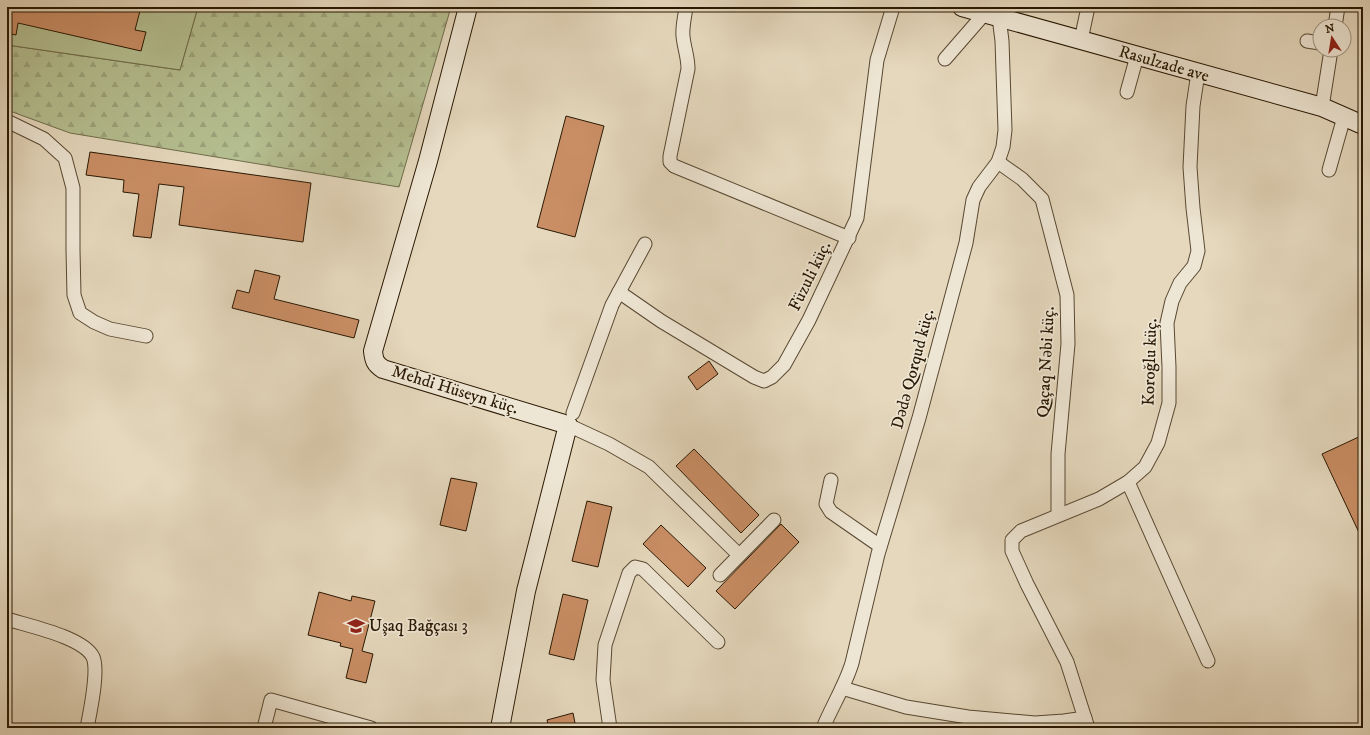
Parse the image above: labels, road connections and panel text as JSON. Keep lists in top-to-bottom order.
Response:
{
  "streets": {
    "street": [
      "Rasulzade ave",
      "Füzuli küç.",
      "Qaçaq Nəbi küç.",
      "Koroğlu küç.",
      "Dədə Qorqud küç.",
      "Mehdi Hüseyn küç."
    ]
  },
  "crossings": [
    ["Rasulzade ave", "Koroğlu küç."],
    ["Rasulzade ave", "Dədə Qorqud küç."],
    ["Qaçaq Nəbi küç.", "Koroğlu küç."],
    ["Qaçaq Nəbi küç.", "Dədə Qorqud küç."]
  ],
  "places": {
    "school or university": ["Uşaq Bağçası 3"]
  },
  "north": "top"
}
